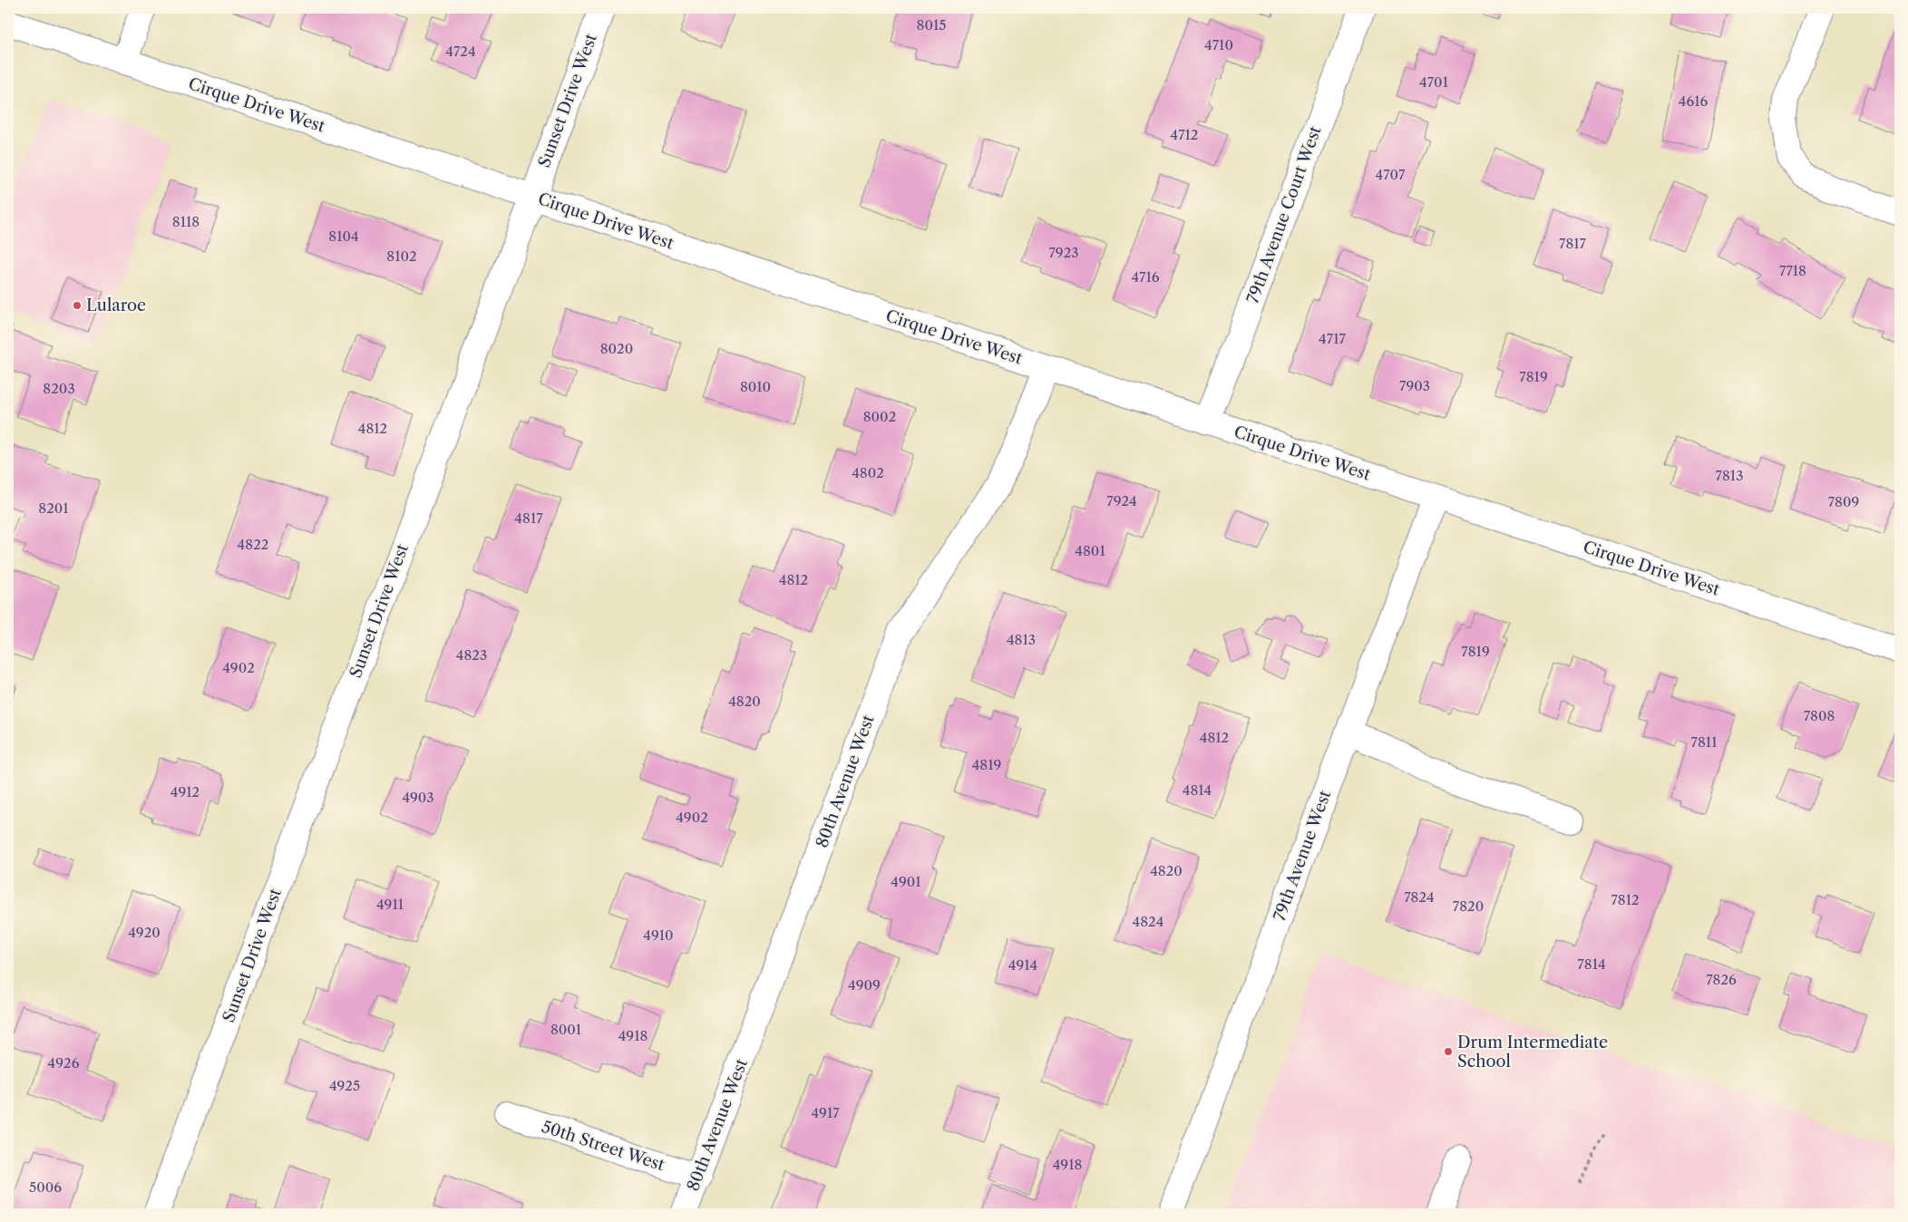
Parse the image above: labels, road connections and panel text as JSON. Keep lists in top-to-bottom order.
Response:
{
  "streets": {
    "street": [
      "Sunset Drive West",
      "Cirque Drive West",
      "79th Avenue Court West",
      "80th Avenue West",
      "79th Avenue West",
      "50th Street West"
    ]
  },
  "crossings": [
    ["Sunset Drive West", "Cirque Drive West"],
    ["Cirque Drive West", "79th Avenue Court West"],
    ["Cirque Drive West", "80th Avenue West"],
    ["Cirque Drive West", "79th Avenue West"],
    ["80th Avenue West", "50th Street West"]
  ],
  "places": ["Lularoe", "Drum Intermediate School"],
  "house_numbers": [
    "8015",
    "4710",
    "4724",
    "4701",
    "4616",
    "4712",
    "4707",
    "8118",
    "8104",
    "7817",
    "7923",
    "8102",
    "7718",
    "4716",
    "4717",
    "8020",
    "7819",
    "7903",
    "8010",
    "8203",
    "8002",
    "4812",
    "4802",
    "7813",
    "7924",
    "7809",
    "8201",
    "4817",
    "4822",
    "4801",
    "4812",
    "4813",
    "7819",
    "4823",
    "4902",
    "4820",
    "7808",
    "4812",
    "7811",
    "4819",
    "4814",
    "4912",
    "4903",
    "4902",
    "4820",
    "4901",
    "7824",
    "7812",
    "4911",
    "7820",
    "4824",
    "4920",
    "4910",
    "7814",
    "4914",
    "7826",
    "4909",
    "8001",
    "4918",
    "4926",
    "4925",
    "4917",
    "4918",
    "5006"
  ]
}
